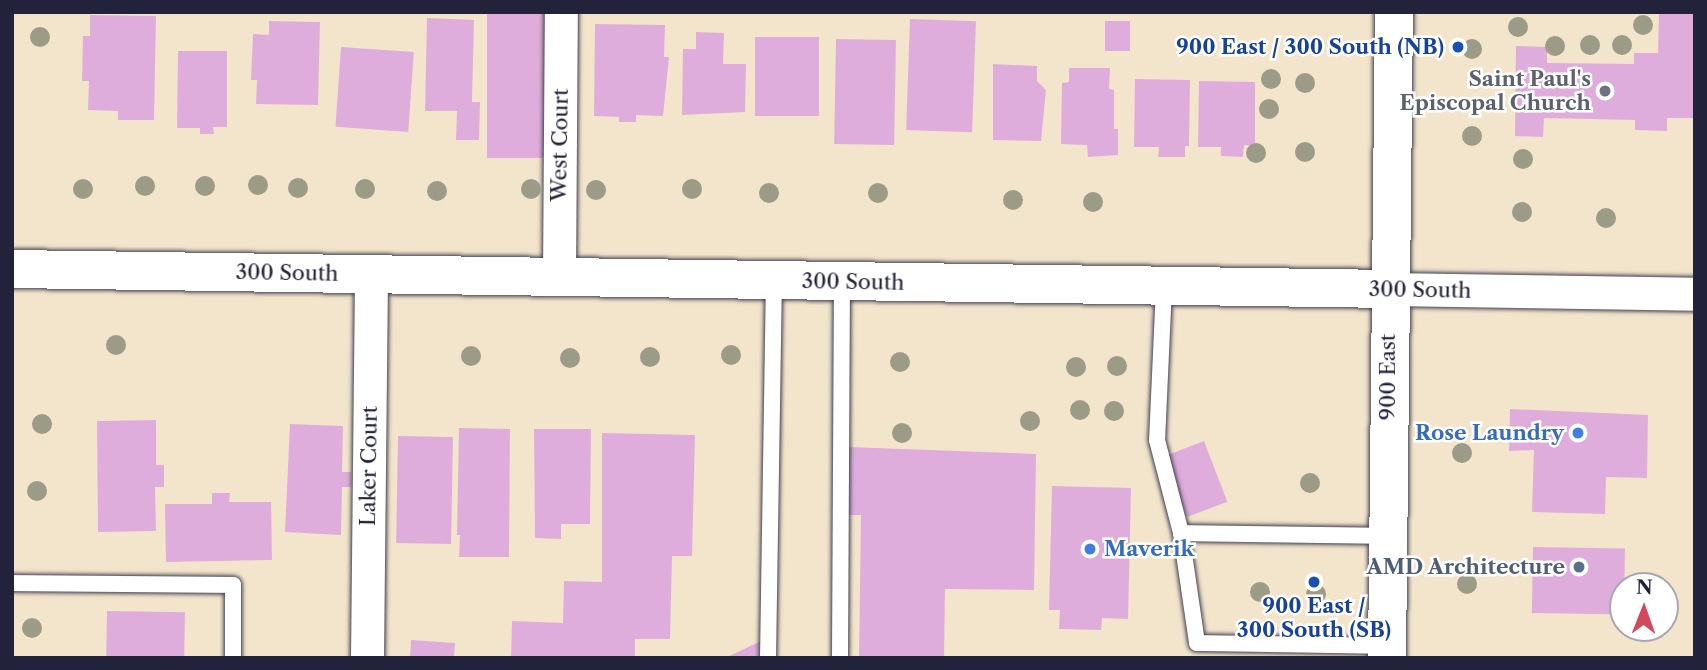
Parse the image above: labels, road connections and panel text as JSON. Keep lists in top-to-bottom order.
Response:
{
  "streets": {
    "street": [
      "West Court",
      "300 South",
      "900 East",
      "Laker Court"
    ]
  },
  "crossings": [
    ["West Court", "300 South"],
    ["300 South", "900 East"],
    ["300 South", "Laker Court"]
  ],
  "places": [
    "900 East / 300 South (NB)",
    "Saint Paul's Episcopal Church",
    "Rose Laundry",
    "Maverik",
    "AMD Architecture",
    "900 East / 300 South (SB)"
  ],
  "north": "top"
}
